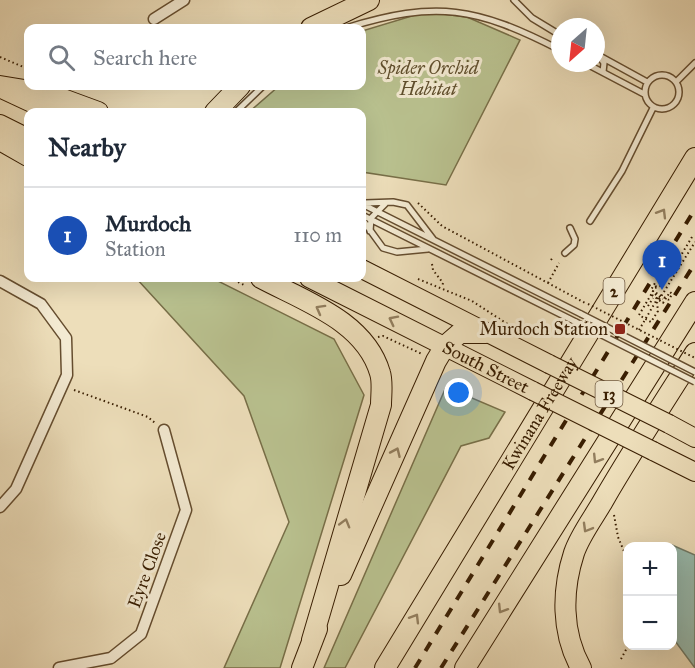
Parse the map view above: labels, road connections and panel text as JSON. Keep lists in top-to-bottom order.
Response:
{
  "streets": {
    "highway": [
      "2",
      "South Street",
      "13",
      "Kwinana Freeway"
    ],
    "street": ["Eyre Close"]
  },
  "parks": ["Spider Orchid Habitat"],
  "places": {
    "transit": ["Murdoch Station"]
  },
  "north": "bottom left",
  "page": {
    "search": "Search here",
    "heading": "Nearby",
    "list": [
      {
        "mark": "1",
        "name": "Murdoch",
        "note": "Station",
        "value": "110 m"
      }
    ],
    "pins": "1",
    "map_buttons": ["+", "−"]
  }
}
